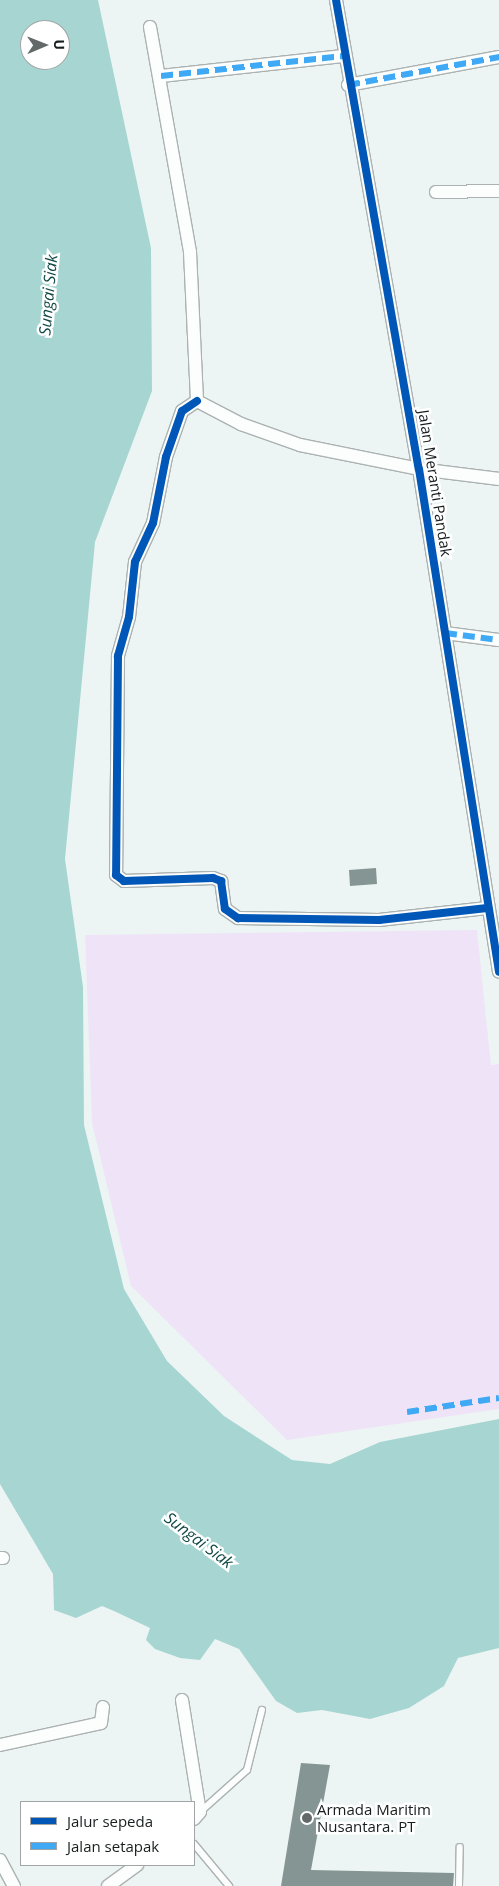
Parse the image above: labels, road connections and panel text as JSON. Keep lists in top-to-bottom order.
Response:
{
  "streets": {
    "street": ["Jalan Meranti Pandak"]
  },
  "water": ["Sungai Siak"],
  "places": ["Armada Maritim Nusantara. PT"],
  "legend": ["Jalur sepeda", "Jalan setapak"],
  "north": "right"
}
